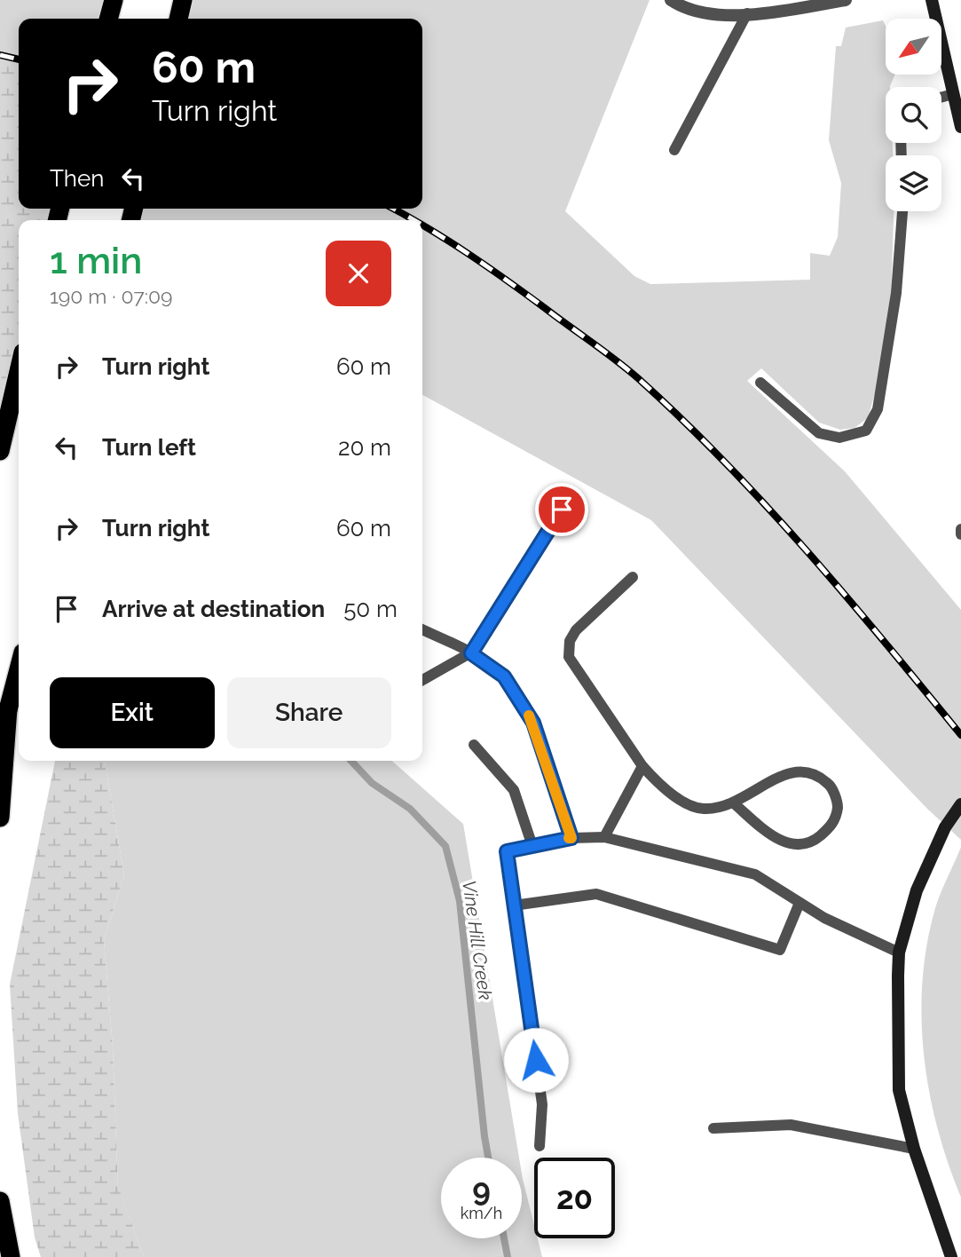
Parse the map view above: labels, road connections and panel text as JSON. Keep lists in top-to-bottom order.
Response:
{
  "water": ["Vine Hill Creek"],
  "north": "bottom left",
  "page": {
    "turn": ["60 m", "Turn right"],
    "then": "Then",
    "heading": ["1 min", "190 m · 07:09"],
    "list": [
      {
        "name": "Turn right",
        "value": "60 m"
      },
      {
        "name": "Turn left",
        "value": "20 m"
      },
      {
        "name": "Turn right",
        "value": "60 m"
      },
      {
        "name": "Arrive at destination",
        "value": "50 m"
      }
    ],
    "buttons": ["Exit", "Share"],
    "speed": "9 km/h",
    "limit": "20"
  }
}
